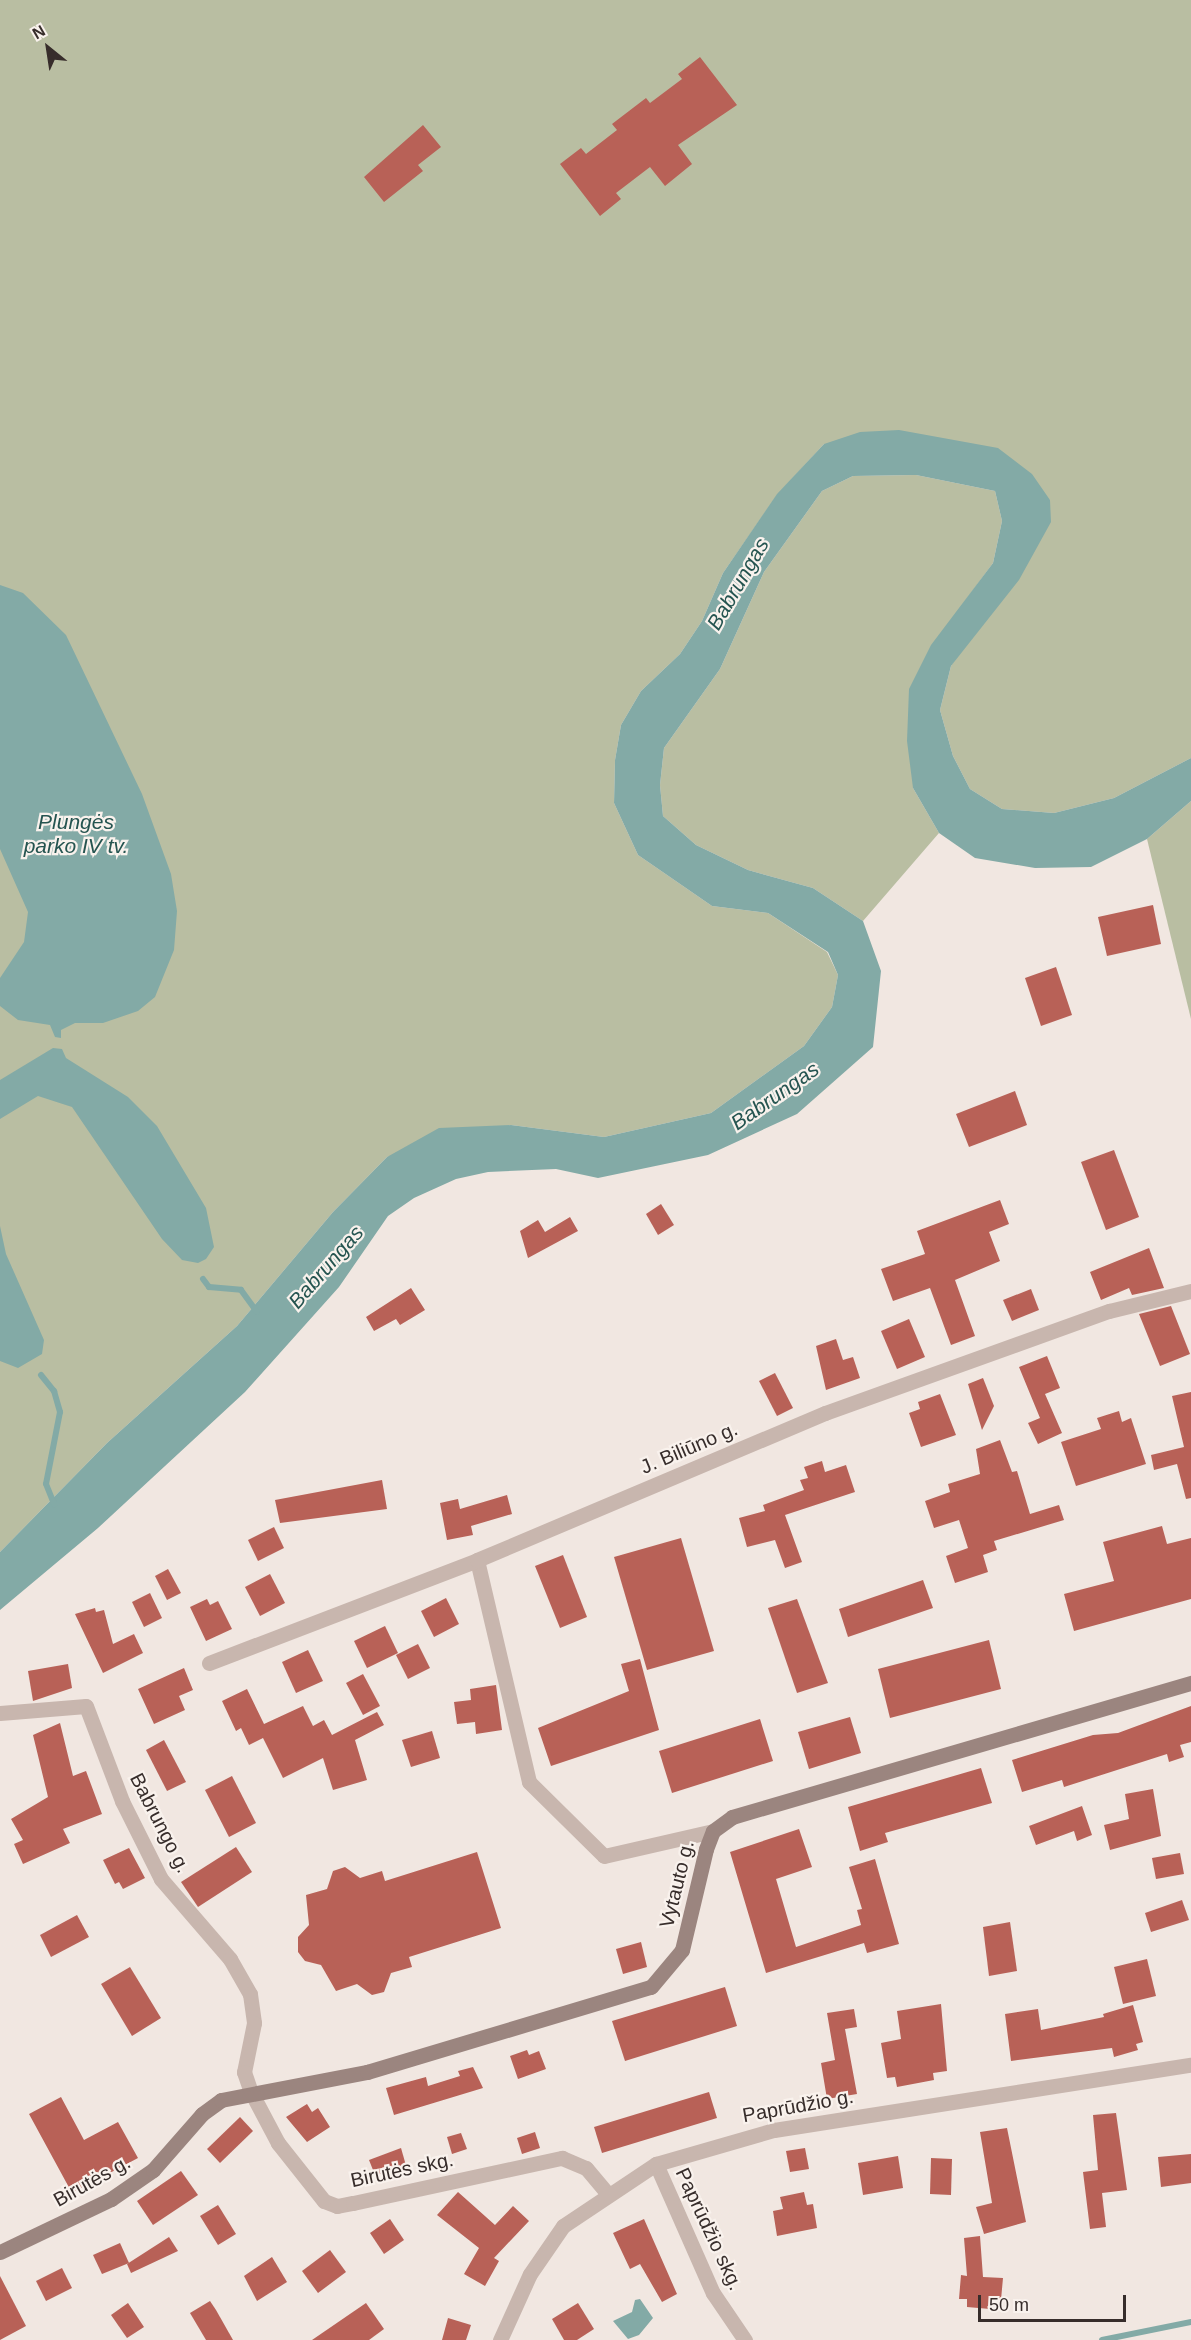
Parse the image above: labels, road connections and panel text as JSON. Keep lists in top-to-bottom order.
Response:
{
  "streets": {
    "main road": ["Vytauto g.", "Birutės g."],
    "street": [
      "J. Biliūno g.",
      "Babrungo g.",
      "Paprūdžio g.",
      "Birutės skg.",
      "Paprūdžio skg."
    ]
  },
  "crossings": [
    ["Babrungo g.", "Vytauto g."],
    ["Babrungo g.", "Birutės skg."],
    ["Babrungo g.", "Birutės g."],
    ["Vytauto g.", "Birutės skg."],
    ["Vytauto g.", "Birutės g."],
    ["Paprūdžio g.", "Birutės skg."],
    ["Paprūdžio g.", "Paprūdžio skg."],
    ["Birutės skg.", "Birutės g."]
  ],
  "water": ["Babrungas", "Plungės parko IV tv."],
  "scale_bar": "50 m",
  "north": "top left"
}
